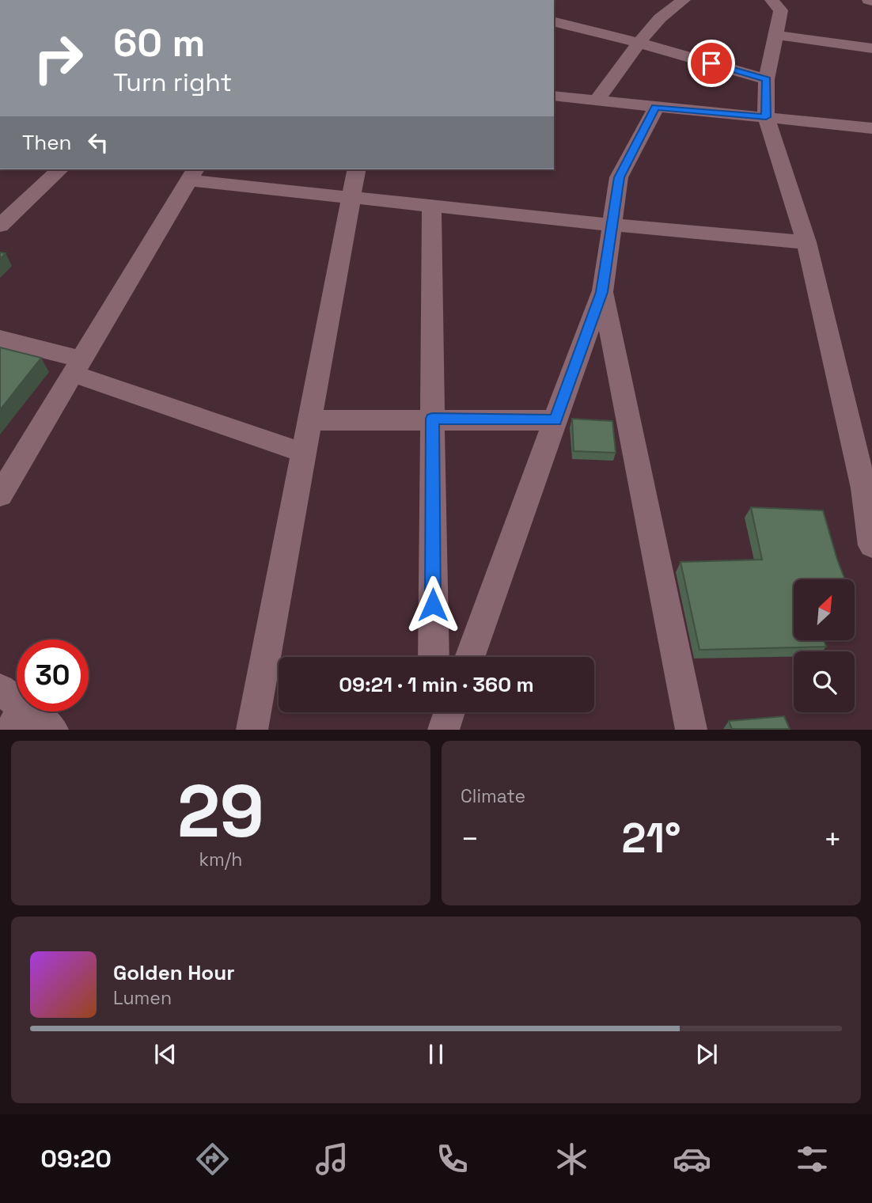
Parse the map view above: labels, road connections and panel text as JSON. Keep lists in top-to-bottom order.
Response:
{
  "north": "top right",
  "page": {
    "turn": ["60 m", "Turn right"],
    "then": "Then",
    "limit": "30",
    "trip": "09:21 · 1 min · 360 m",
    "tile": [
      ["29", "km/h"],
      "Climate"
    ],
    "heat": ["−", "21°", "+"],
    "song": ["Golden Hour", "Lumen"],
    "tabs": "09:20"
  }
}
